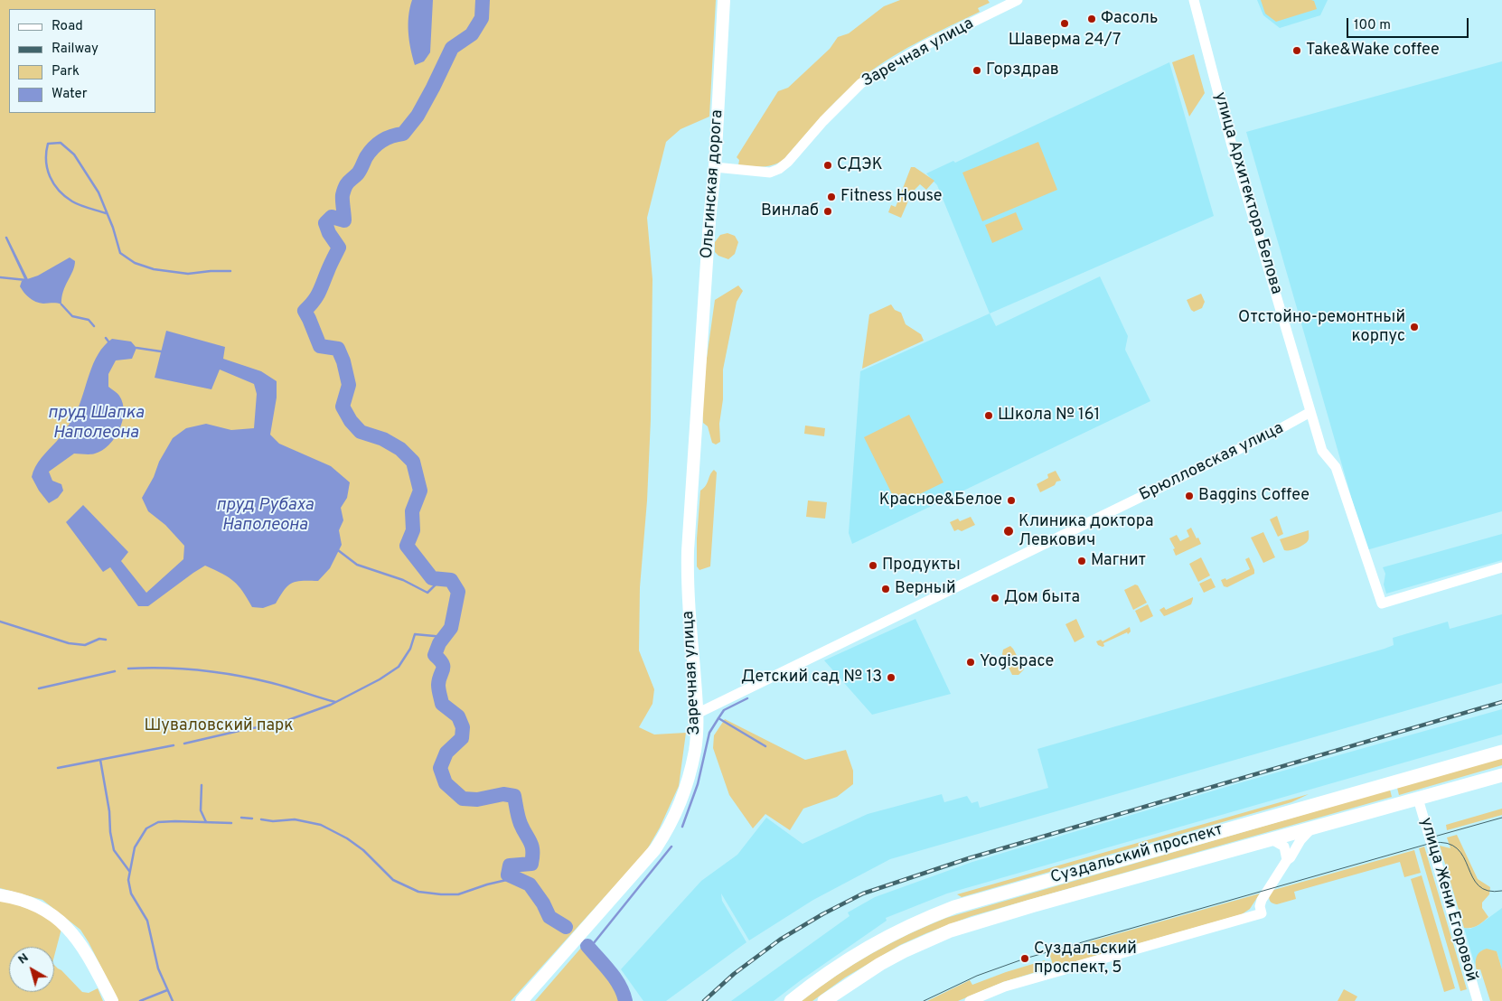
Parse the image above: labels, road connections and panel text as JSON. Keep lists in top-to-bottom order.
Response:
{
  "streets": {
    "main road": ["Суздальский проспект"],
    "street": [
      "Заречная улица",
      "Ольгинская дорога",
      "улица Архитектора Белова",
      "Брюлловская улица",
      "улица Жени Егоровой"
    ]
  },
  "crossings": [
    ["Заречная улица", "Ольгинская дорога"],
    ["Заречная улица", "Брюлловская улица"],
    ["улица Архитектора Белова", "Брюлловская улица"],
    ["Суздальский проспект", "улица Жени Егоровой"]
  ],
  "water": ["пруд Шапка Наполеона", "пруд Рубаха Наполеона"],
  "parks": ["Шуваловский парк"],
  "places": [
    "Фасоль",
    "Шаверма 24/7",
    "Take&Wake coffee",
    "Горздрав",
    "СДЭК",
    "Fitness House",
    "Винлаб",
    "Отстойно-ремонтный корпус",
    "Школа № 161",
    "Baggins Coffee",
    "Красное&Белое",
    "Клиника доктора Левкович",
    "Магнит",
    "Продукты",
    "Верный",
    "Дом быта",
    "Yogispace",
    "Детский сад № 13",
    "Суздальский проспект, 5"
  ],
  "legend": [
    "Road",
    "Railway",
    "Park",
    "Water"
  ],
  "scale_bar": "100 m",
  "north": "top left"
}
